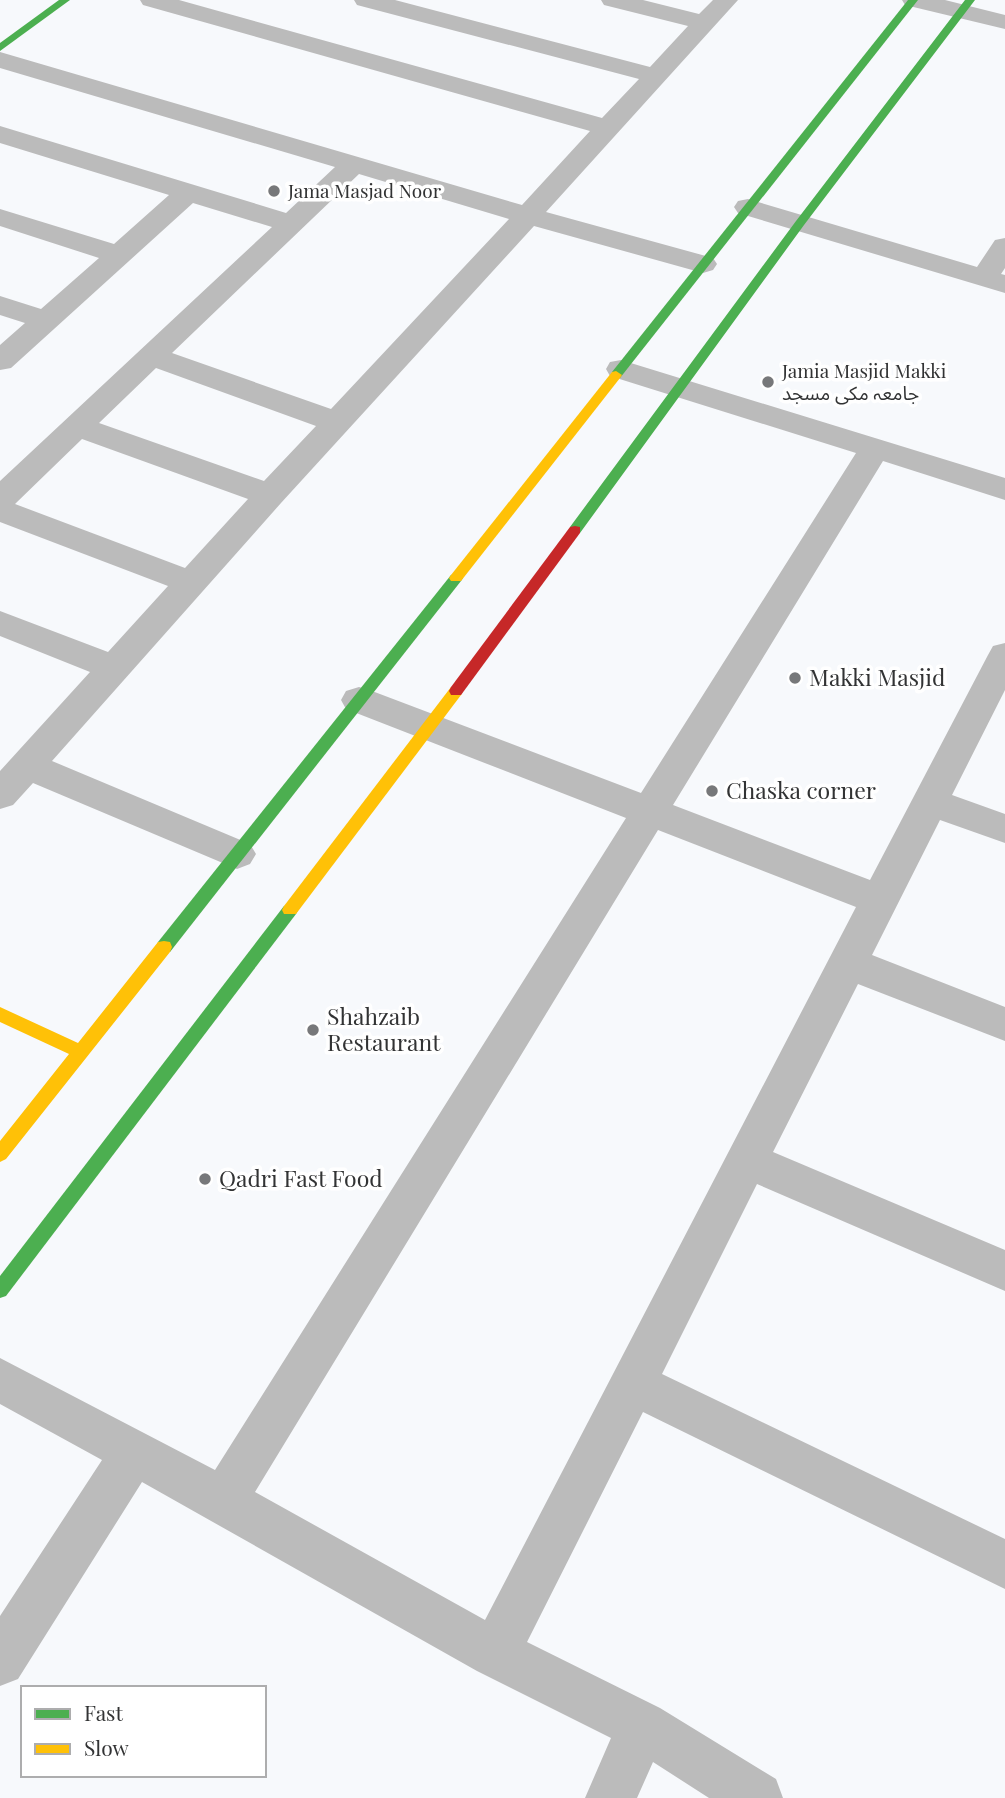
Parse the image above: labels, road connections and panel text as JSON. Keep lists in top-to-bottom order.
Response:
{
  "places": [
    "Jama Masjad Noor",
    "Jamia Masjid Makki جامعہ مکی مسجد",
    "Makki Masjid",
    "Chaska corner",
    "Shahzaib Restaurant",
    "Qadri Fast Food"
  ],
  "legend": ["Fast", "Slow"]
}
